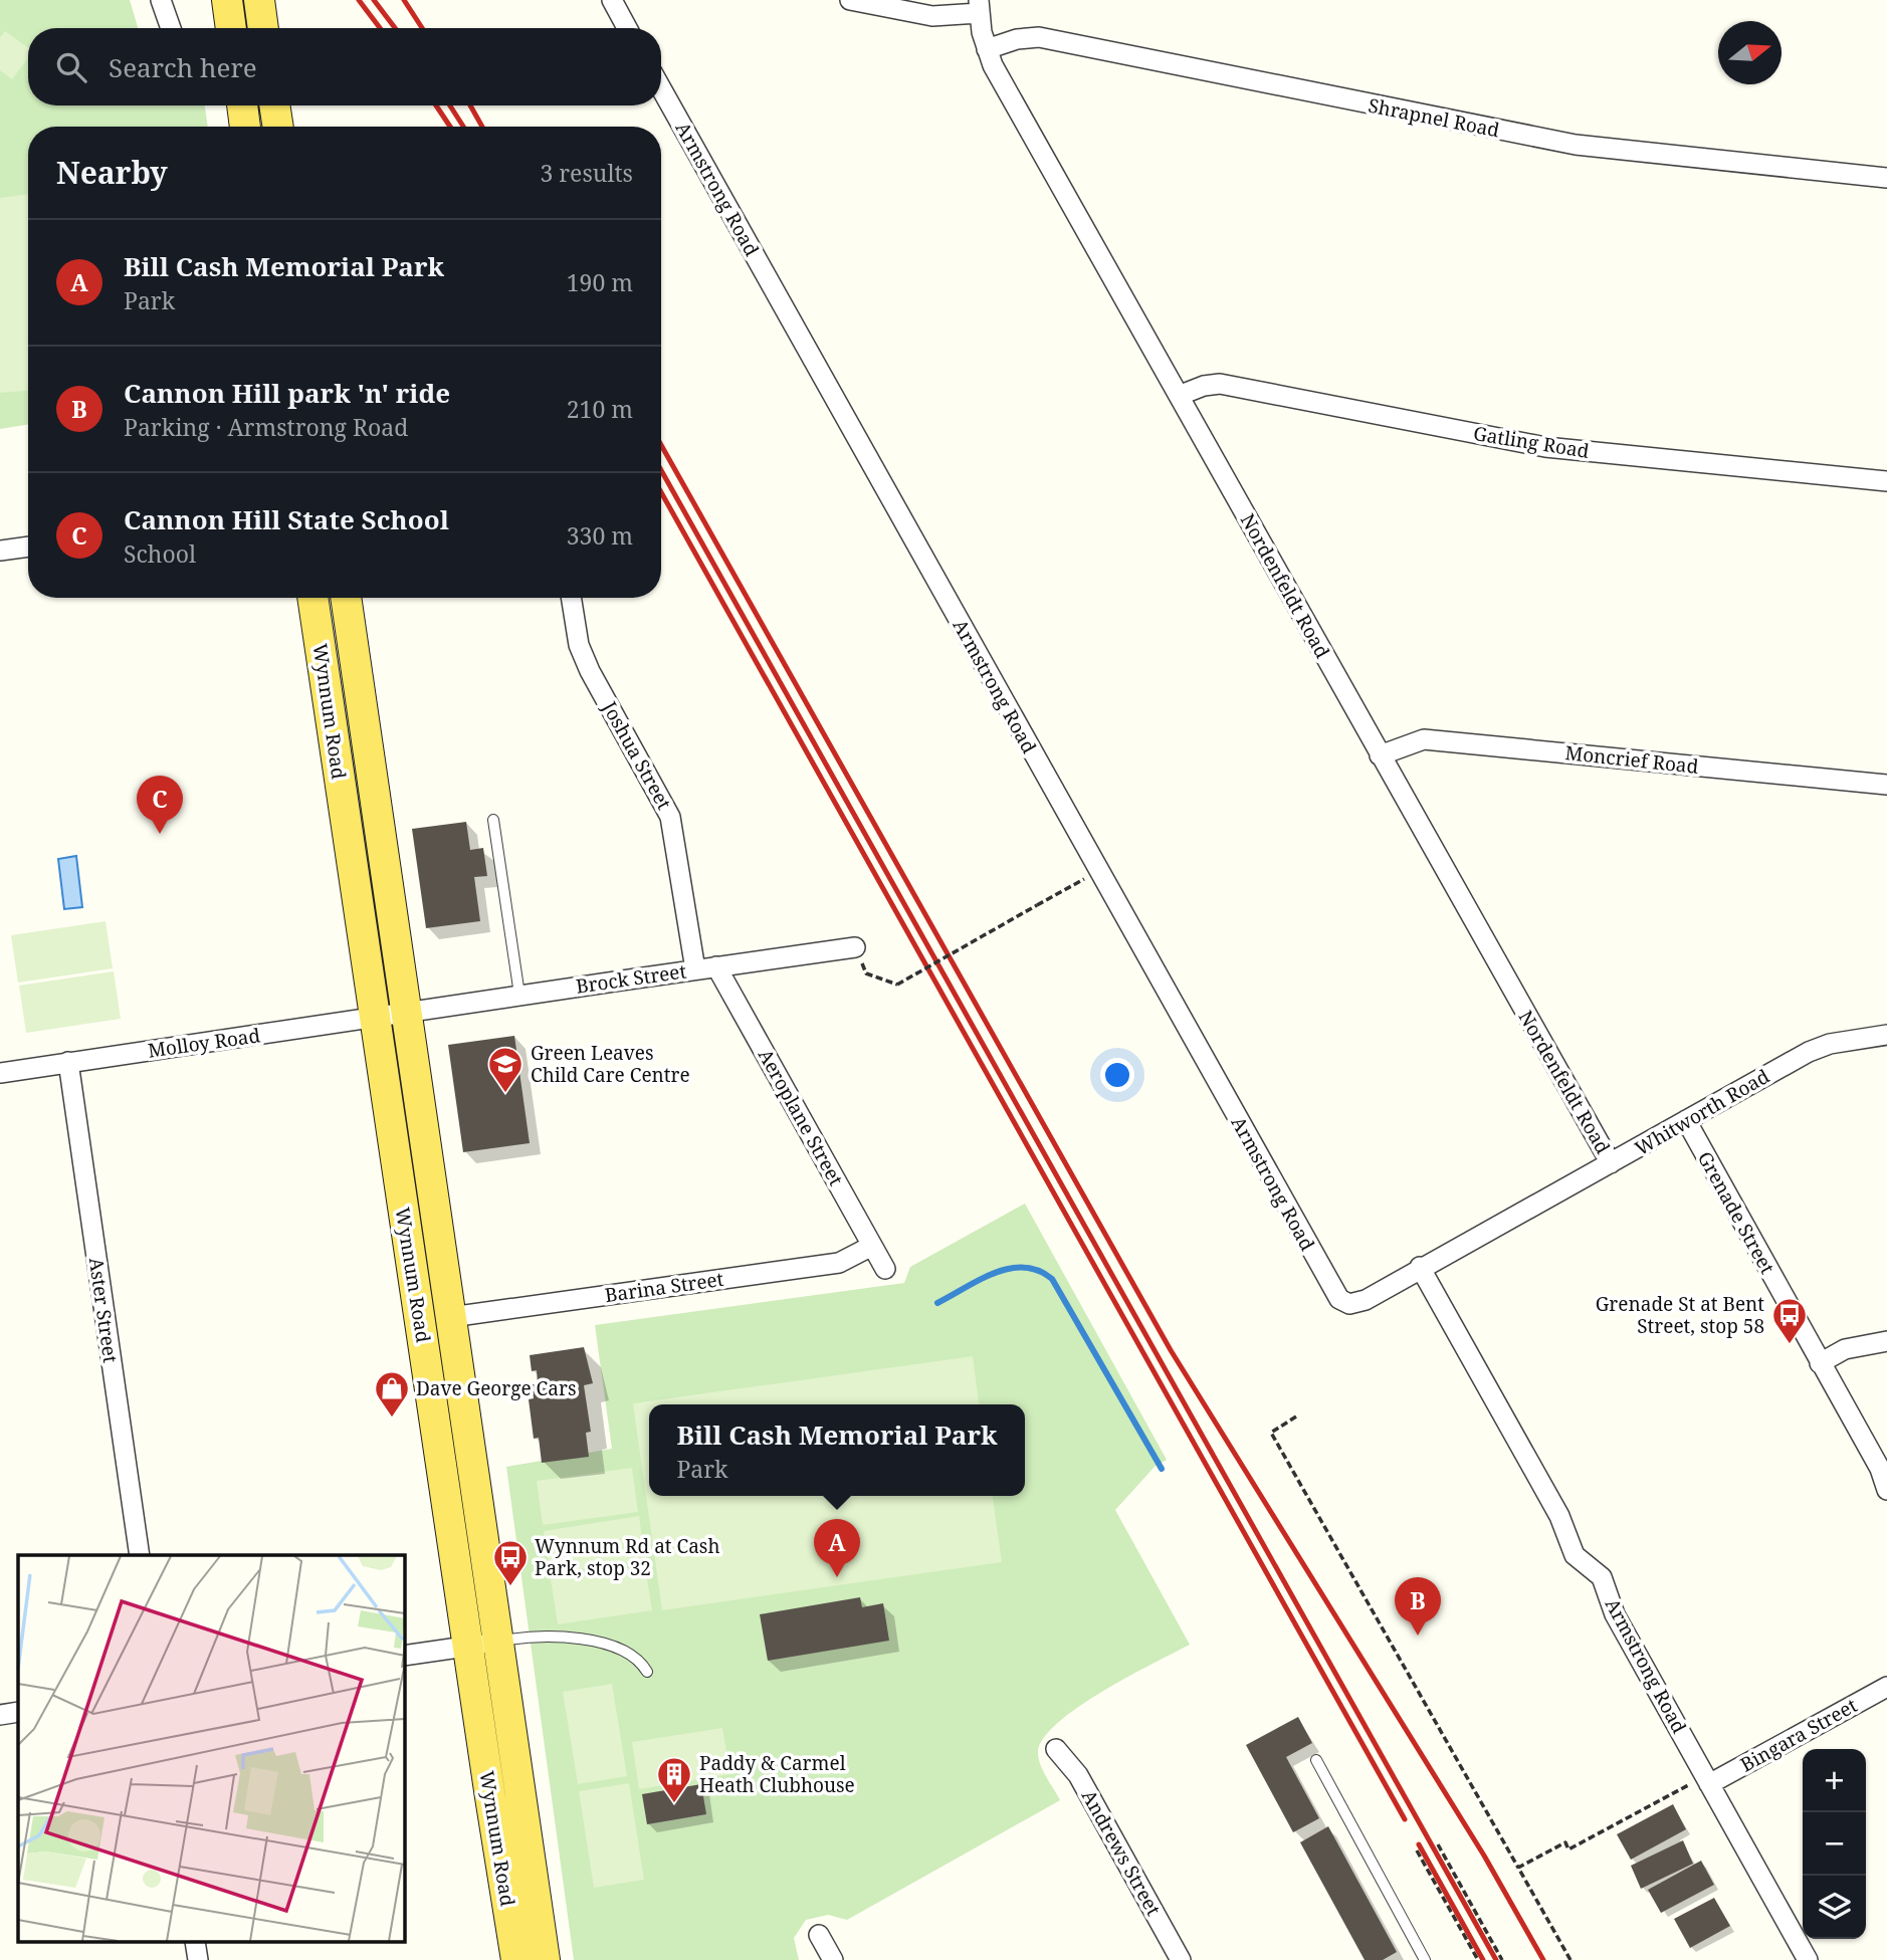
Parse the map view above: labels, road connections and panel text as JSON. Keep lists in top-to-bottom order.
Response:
{
  "streets": {
    "main road": ["Wynnum Road"],
    "street": [
      "Shrapnel Road",
      "Armstrong Road",
      "Gatling Road",
      "Nordenfeldt Road",
      "Joshua Street",
      "Moncrief Road",
      "Brock Street",
      "Molloy Road",
      "Whitworth Road",
      "Aeroplane Street",
      "Grenade Street",
      "Barina Street",
      "Aster Street",
      "Bingara Street",
      "Andrews Street"
    ]
  },
  "crossings": [
    ["Shrapnel Road", "Nordenfeldt Road"],
    ["Armstrong Road", "Whitworth Road"],
    ["Armstrong Road", "Bingara Street"],
    ["Gatling Road", "Nordenfeldt Road"],
    ["Nordenfeldt Road", "Moncrief Road"],
    ["Nordenfeldt Road", "Whitworth Road"],
    ["Wynnum Road", "Brock Street"],
    ["Wynnum Road", "Molloy Road"],
    ["Wynnum Road", "Barina Street"],
    ["Joshua Street", "Brock Street"],
    ["Brock Street", "Molloy Road"],
    ["Brock Street", "Aeroplane Street"],
    ["Molloy Road", "Aster Street"],
    ["Whitworth Road", "Grenade Street"],
    ["Aeroplane Street", "Barina Street"]
  ],
  "places": {
    "school or university": ["Green Leaves Child Care Centre"],
    "bus stop": ["Grenade St at Bent Street, stop 58", "Wynnum Rd at Cash Park, stop 32"],
    "shop": ["Dave George Cars"],
    "building": ["Paddy & Carmel Heath Clubhouse"]
  },
  "north": "right",
  "page": {
    "search": "Search here",
    "heading": ["Nearby", "3 results"],
    "list": [
      {
        "mark": "A",
        "name": "Bill Cash Memorial Park",
        "note": "Park",
        "value": "190 m"
      },
      {
        "mark": "B",
        "name": "Cannon Hill park 'n' ride",
        "note": "Parking · Armstrong Road",
        "value": "210 m"
      },
      {
        "mark": "C",
        "name": "Cannon Hill State School",
        "note": "School",
        "value": "330 m"
      }
    ],
    "pins": ["C", "A", "B"],
    "popup": ["Bill Cash Memorial Park", "Park"],
    "map_buttons": ["+", "−"]
  }
}
